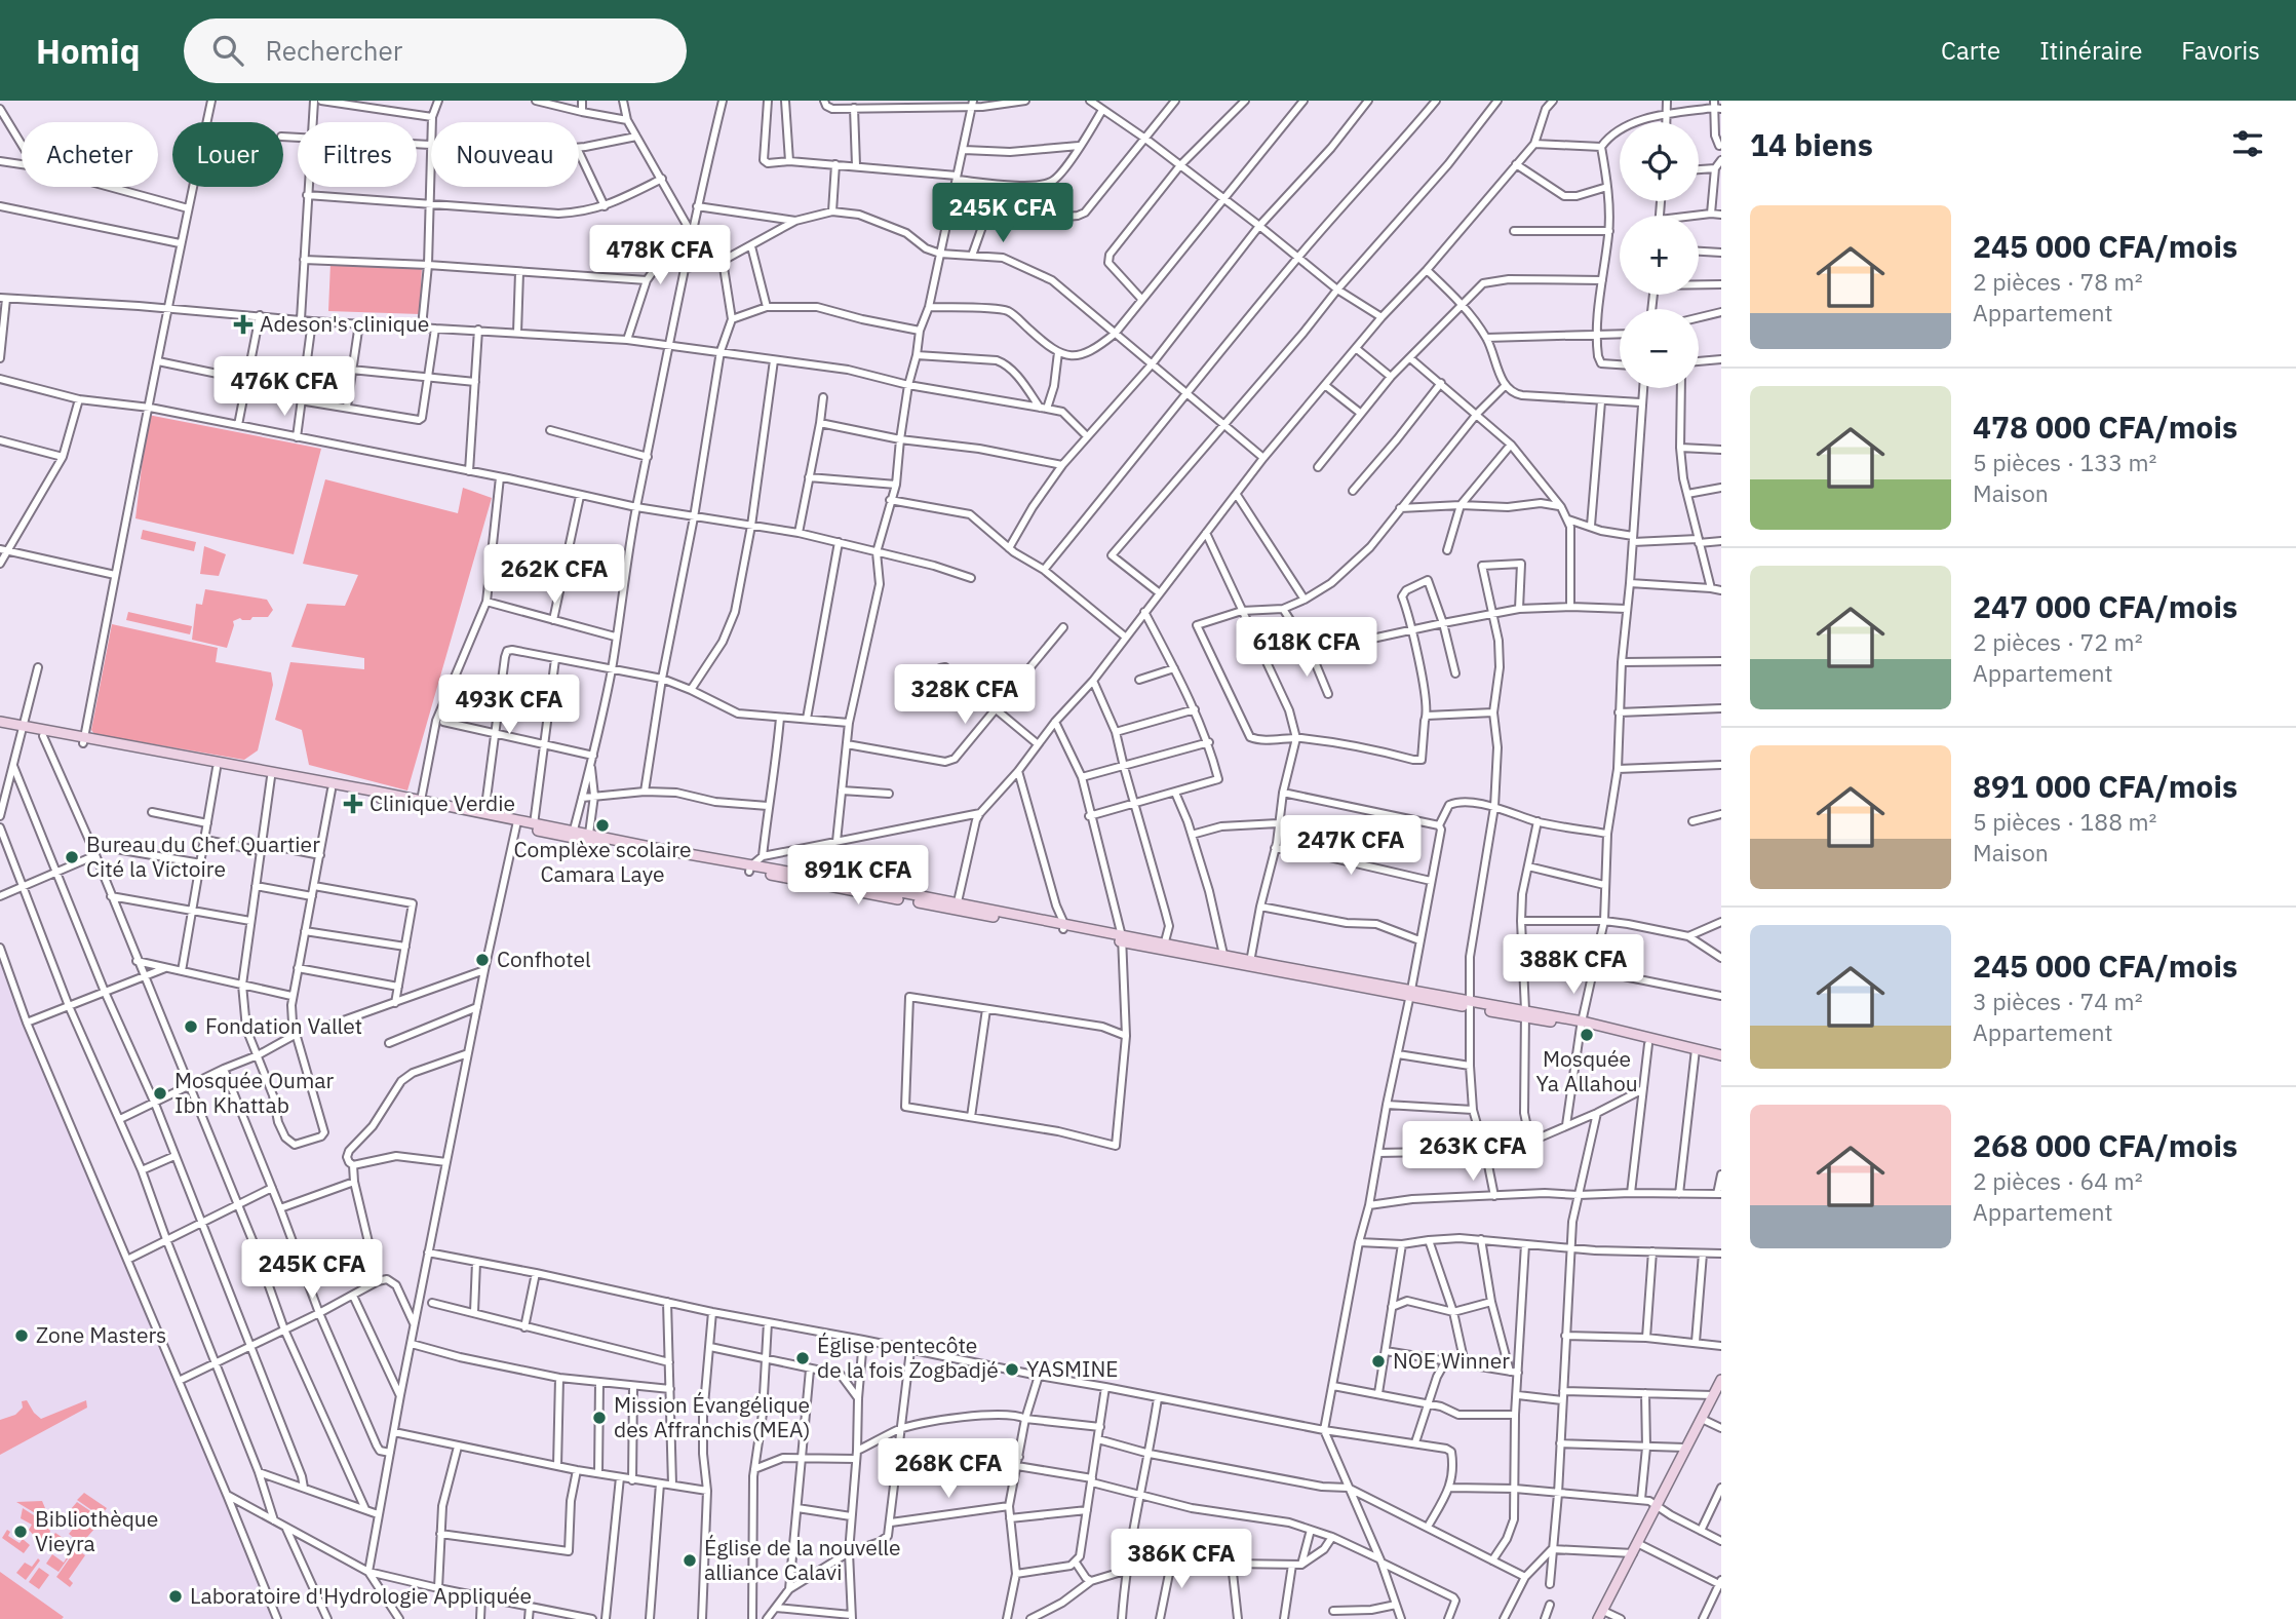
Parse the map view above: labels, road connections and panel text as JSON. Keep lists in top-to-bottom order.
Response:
{
  "places": {
    "health": ["Adeson's clinique", "Clinique Verdie"],
    "other": [
      "Complèxe scolaire Camara Laye",
      "Bureau du Chef Quartier Cité la Victoire",
      "Confhotel",
      "Fondation Vallet",
      "Mosquée Ya Allahou",
      "Mosquée Oumar Ibn Khattab",
      "Zone Masters",
      "Église pentecôte de la fois Zogbadjé",
      "NOE Winner",
      "YASMINE",
      "Mission Évangélique des Affranchis(MEA)",
      "Bibliothèque Vieyra",
      "Église de la nouvelle alliance Calavi",
      "Laboratoire d'Hydrologie Appliquée"
    ]
  },
  "page": {
    "header": "Homiq",
    "search": "Rechercher",
    "nav": ["Carte", "Itinéraire", "Favoris"],
    "heading": "14 biens",
    "map_buttons": ["+", "−"],
    "chip": [
      "Acheter",
      "Louer",
      "Filtres",
      "Nouveau"
    ],
    "price": [
      "245K CFA",
      "478K CFA",
      "476K CFA",
      "262K CFA",
      "618K CFA",
      "328K CFA",
      "493K CFA",
      "247K CFA",
      "891K CFA",
      "388K CFA",
      "263K CFA",
      "245K CFA",
      "268K CFA",
      "386K CFA"
    ],
    "list": [
      {
        "name": "245 000 CFA/mois",
        "note": "2 pièces · 78 m² · Appartement"
      },
      {
        "name": "478 000 CFA/mois",
        "note": "5 pièces · 133 m² · Maison"
      },
      {
        "name": "247 000 CFA/mois",
        "note": "2 pièces · 72 m² · Appartement"
      },
      {
        "name": "891 000 CFA/mois",
        "note": "5 pièces · 188 m² · Maison"
      },
      {
        "name": "245 000 CFA/mois",
        "note": "3 pièces · 74 m² · Appartement"
      },
      {
        "name": "268 000 CFA/mois",
        "note": "2 pièces · 64 m² · Appartement"
      }
    ]
  }
}
